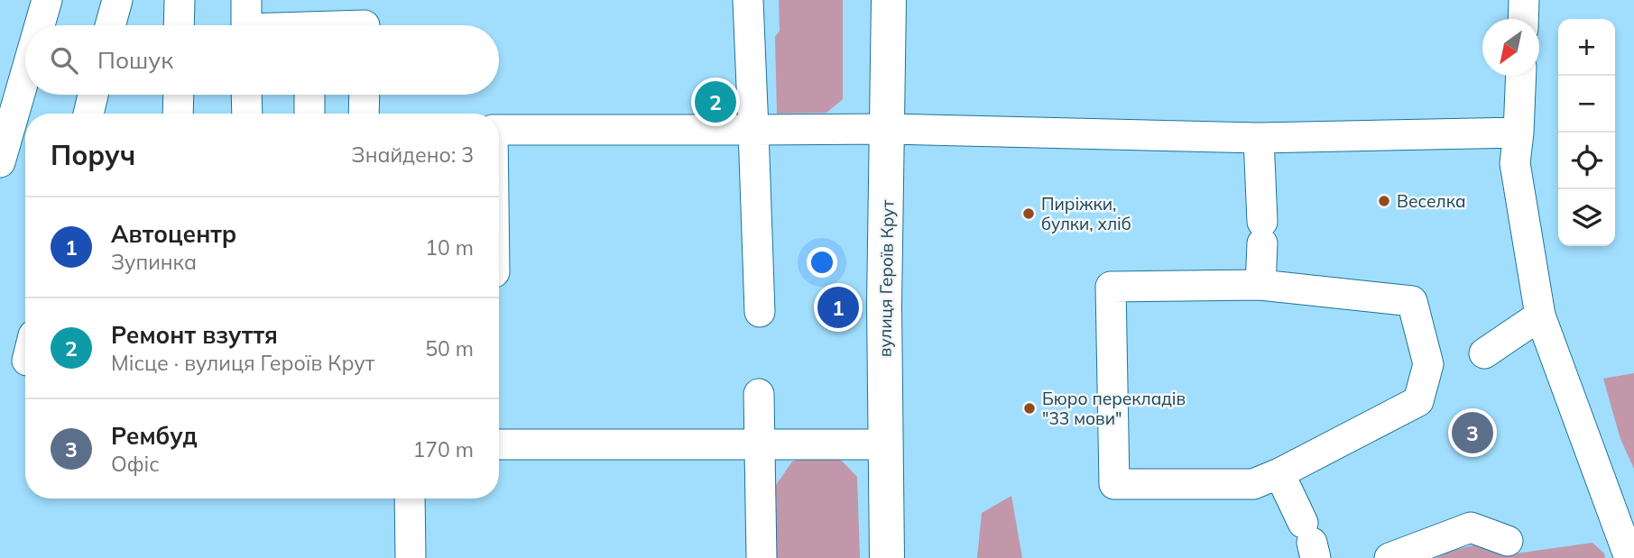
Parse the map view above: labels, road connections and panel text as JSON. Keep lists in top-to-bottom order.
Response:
{
  "streets": {
    "main road": ["вулиця Героїв Крут"]
  },
  "places": ["Веселка", "Пиріжки, булки, хліб", "Бюро перекладів \"33 мови\""],
  "north": "bottom left",
  "page": {
    "map_buttons": ["+", "−"],
    "search": "Пошук",
    "pins": ["2", "1", "3"],
    "heading": ["Поруч", "Знайдено: 3"],
    "list": [
      {
        "mark": "1",
        "name": "Автоцентр",
        "note": "Зупинка",
        "value": "10 m"
      },
      {
        "mark": "2",
        "name": "Ремонт взуття",
        "note": "Місце · вулиця Героїв Крут",
        "value": "50 m"
      },
      {
        "mark": "3",
        "name": "Рембуд",
        "note": "Офіс",
        "value": "170 m"
      }
    ]
  }
}
